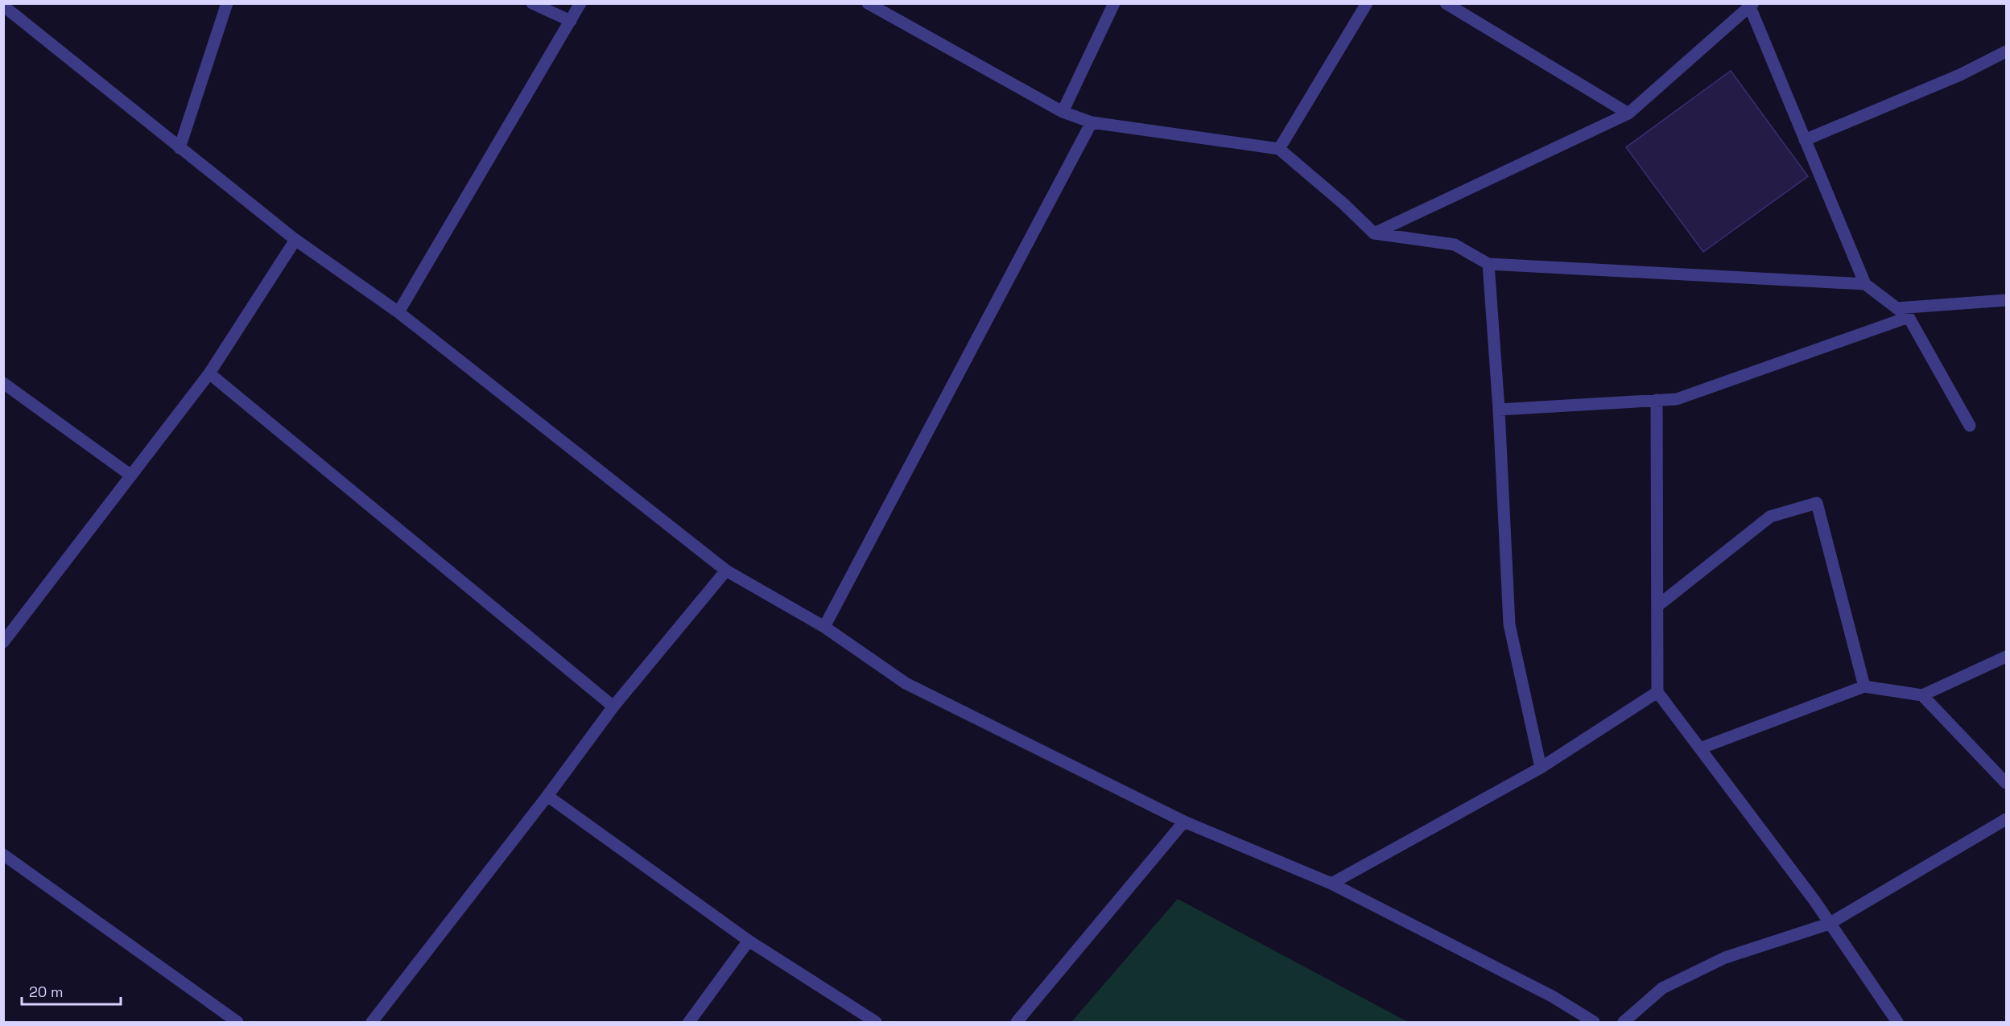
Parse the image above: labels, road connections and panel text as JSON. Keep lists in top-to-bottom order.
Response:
{
  "scale_bar": "20 m"
}
